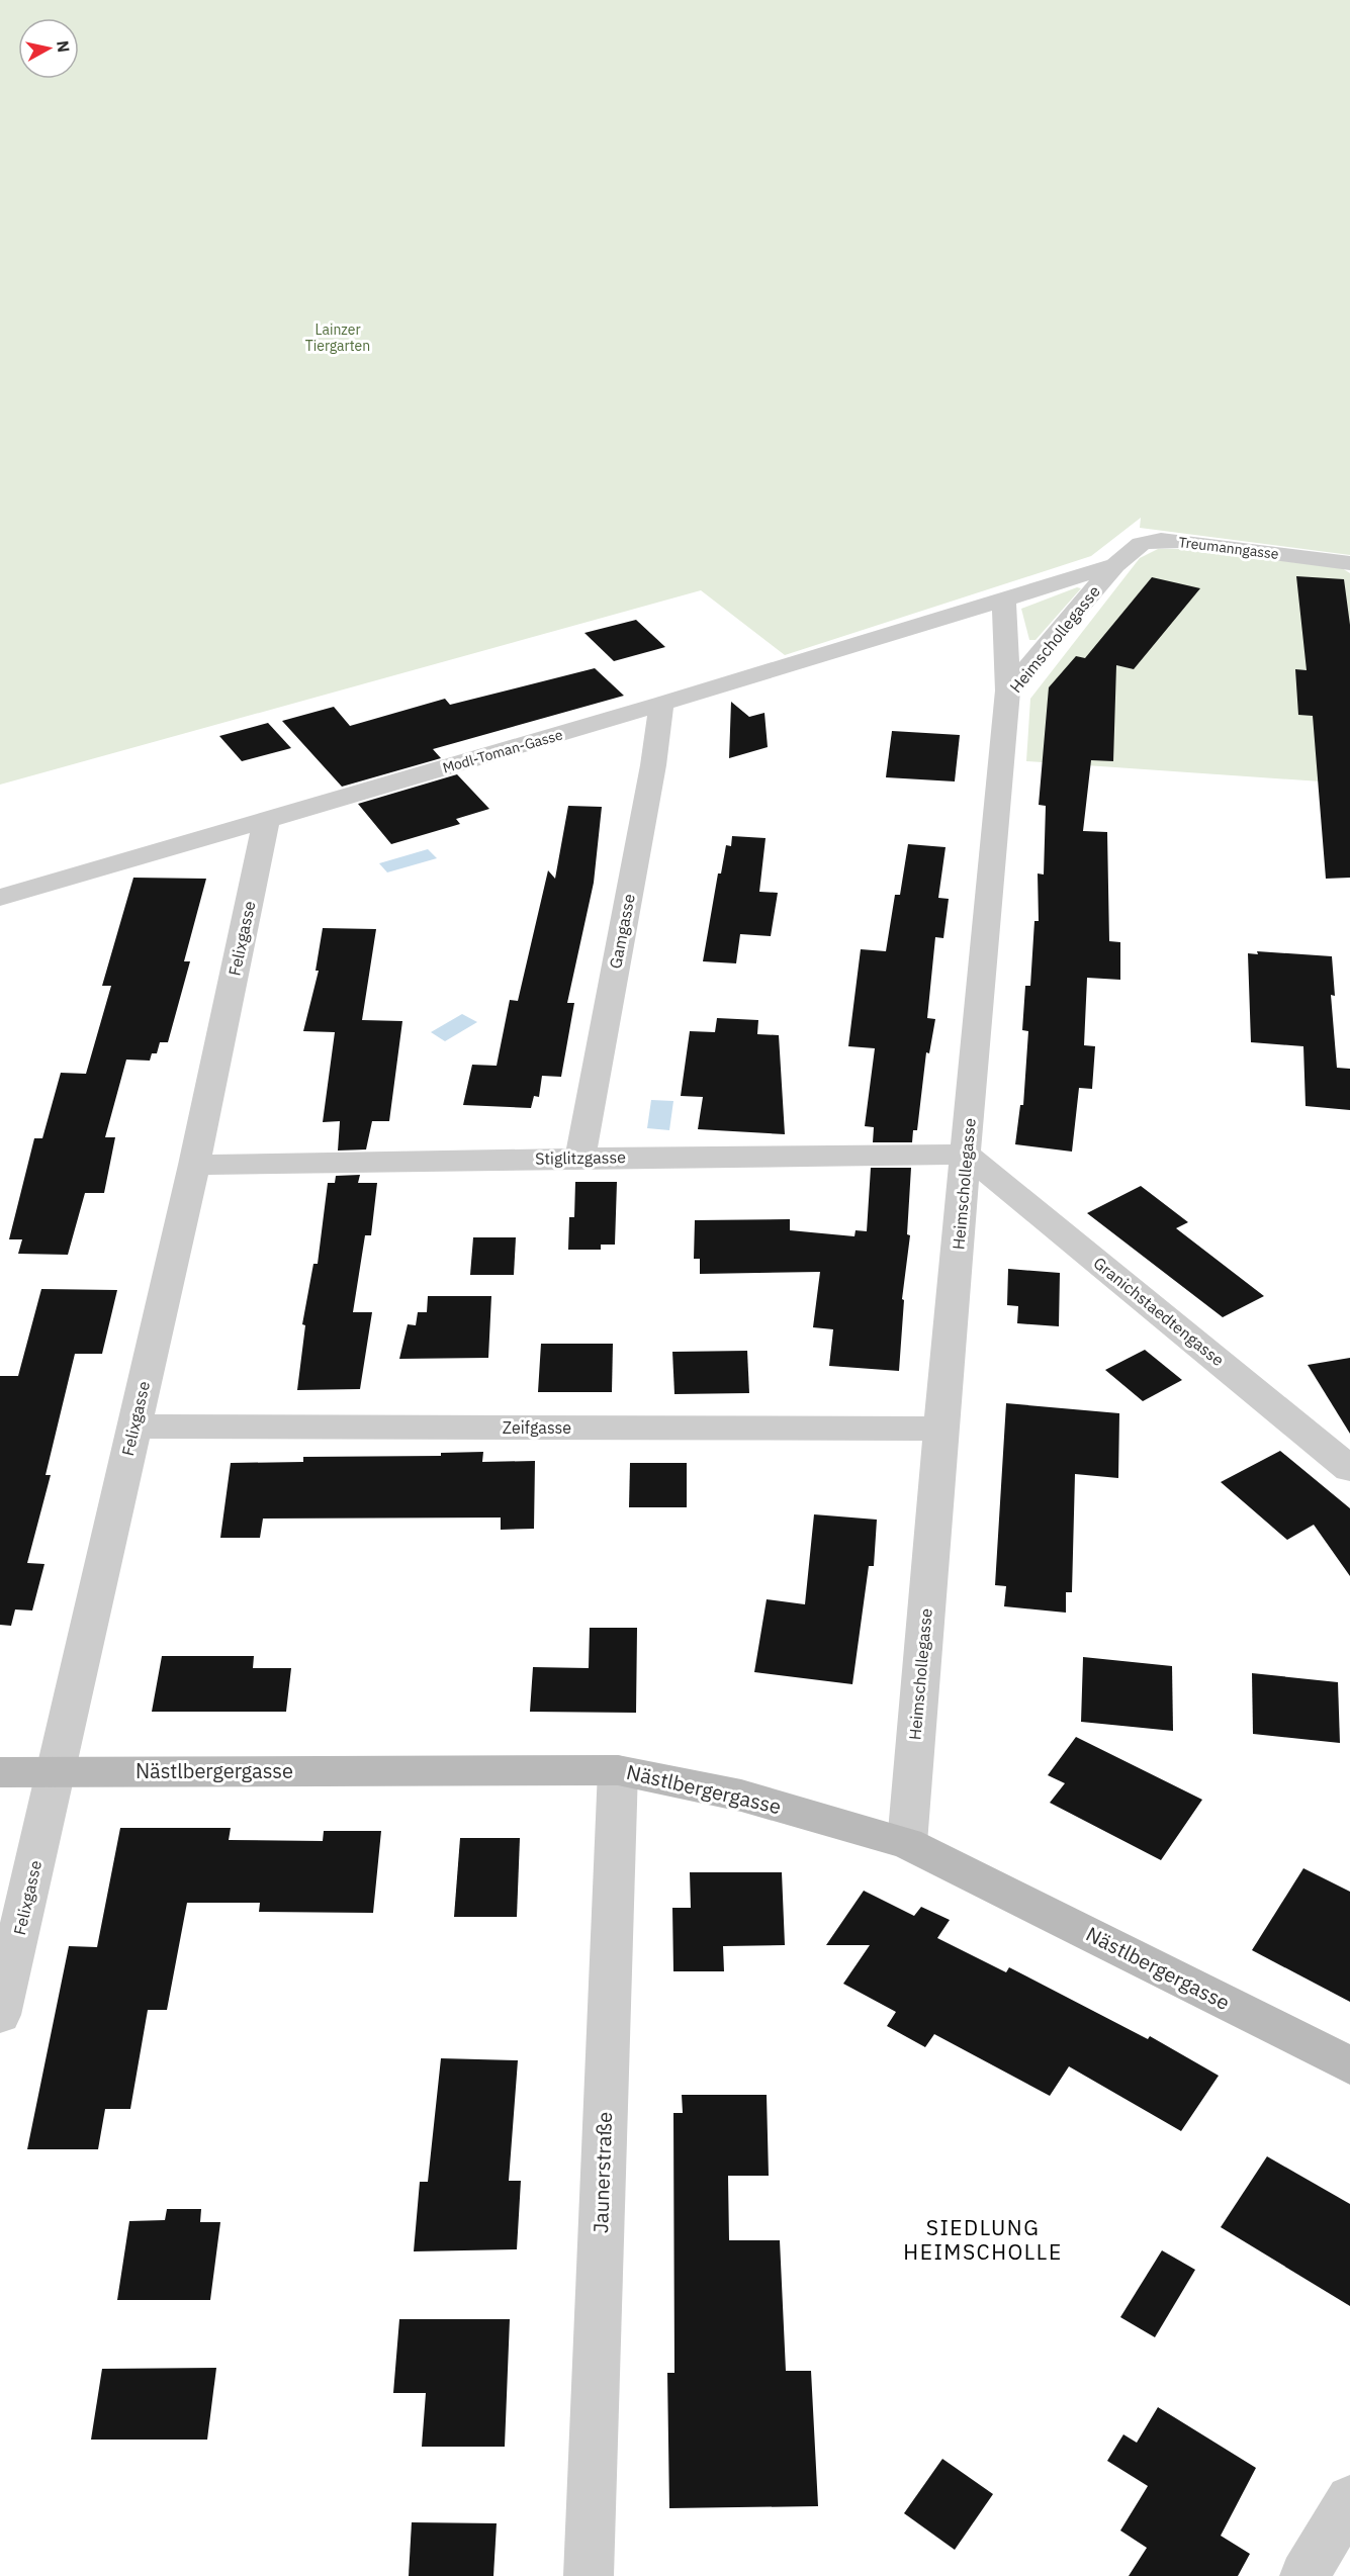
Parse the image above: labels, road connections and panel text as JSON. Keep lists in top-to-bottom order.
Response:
{
  "streets": {
    "street": [
      "Treumanngasse",
      "Heimschollegasse",
      "Modl-Toman-Gasse",
      "Gamgasse",
      "Felixgasse",
      "Stiglitzgasse",
      "Granichstaedtengasse",
      "Zeifgasse",
      "Nästlbergergasse",
      "Jaunerstraße"
    ]
  },
  "crossings": [
    ["Treumanngasse", "Heimschollegasse"],
    ["Treumanngasse", "Modl-Toman-Gasse"],
    ["Heimschollegasse", "Modl-Toman-Gasse"],
    ["Heimschollegasse", "Stiglitzgasse"],
    ["Heimschollegasse", "Granichstaedtengasse"],
    ["Heimschollegasse", "Zeifgasse"],
    ["Heimschollegasse", "Nästlbergergasse"],
    ["Modl-Toman-Gasse", "Gamgasse"],
    ["Modl-Toman-Gasse", "Felixgasse"],
    ["Gamgasse", "Stiglitzgasse"],
    ["Felixgasse", "Stiglitzgasse"],
    ["Felixgasse", "Zeifgasse"],
    ["Felixgasse", "Nästlbergergasse"],
    ["Stiglitzgasse", "Granichstaedtengasse"],
    ["Nästlbergergasse", "Jaunerstraße"]
  ],
  "districts": ["SIEDLUNG HEIMSCHOLLE"],
  "parks": ["Lainzer Tiergarten"],
  "north": "right"
}
